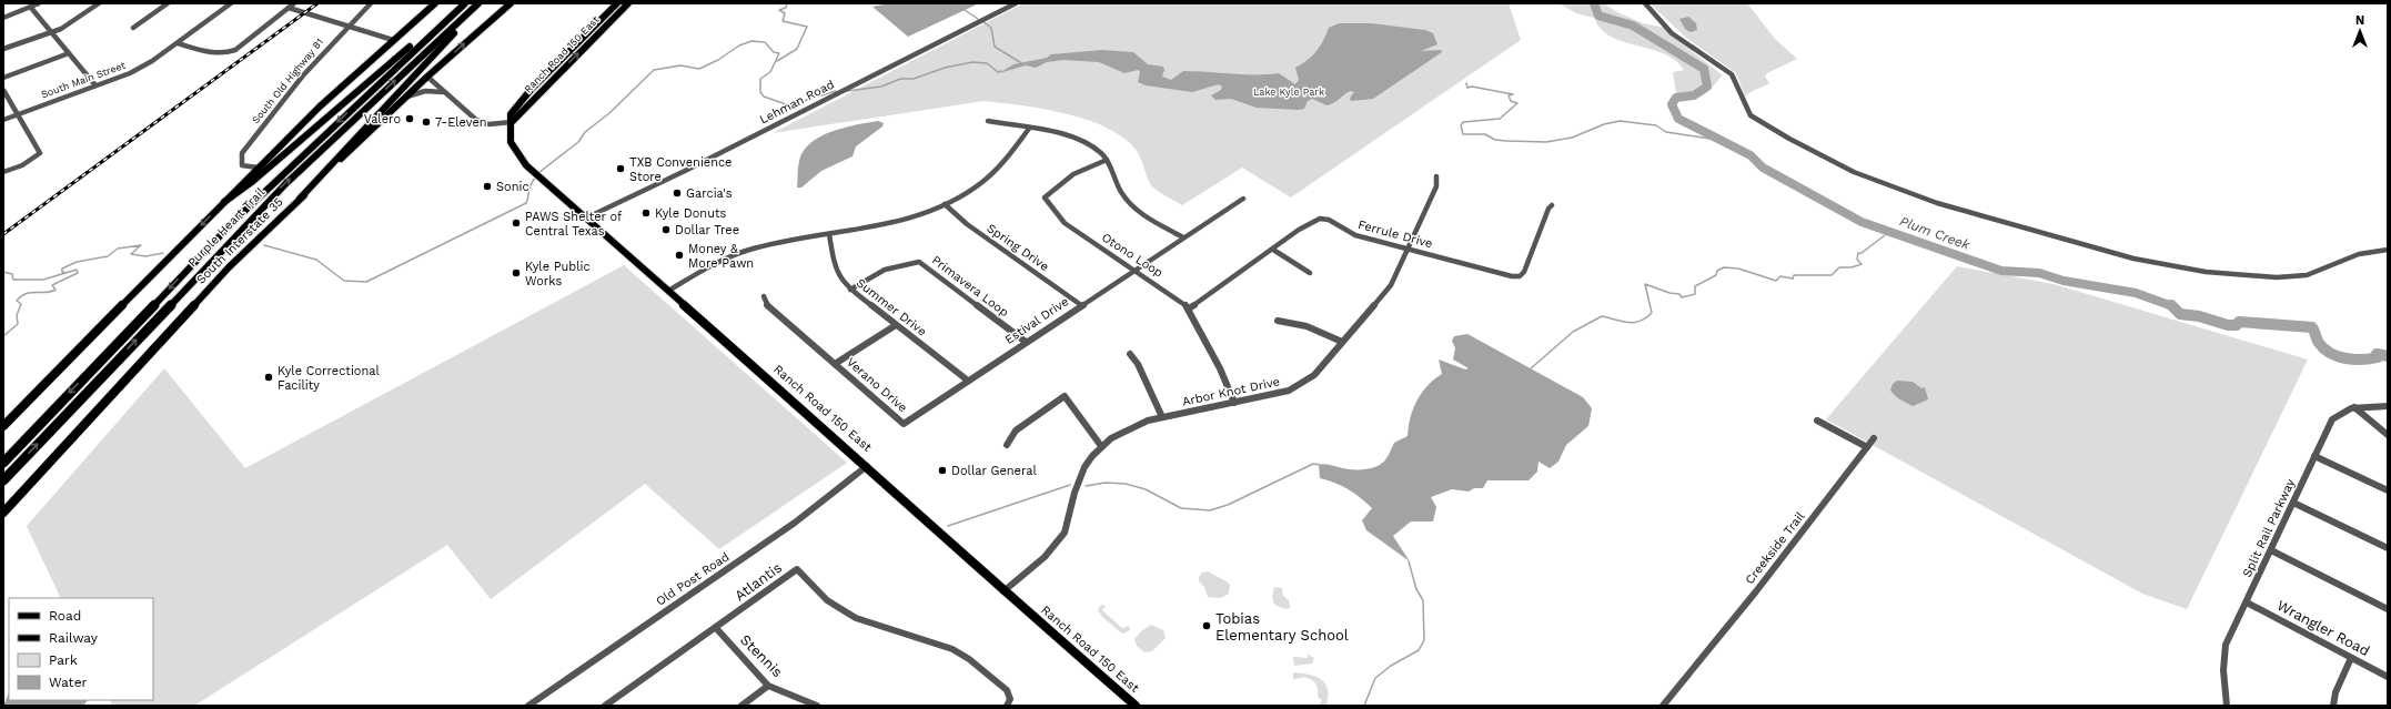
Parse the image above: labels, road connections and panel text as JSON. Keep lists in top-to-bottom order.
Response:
{
  "streets": {
    "highway": ["Purple Heart Trail"],
    "main road": ["Ranch Road 150 East", "South Interstate 35"],
    "street": [
      "South Main Street",
      "South Old Highway 81",
      "Lehman Road",
      "Ferrule Drive",
      "Spring Drive",
      "Otono Loop",
      "Primavera Loop",
      "Summer Drive",
      "Estival Drive",
      "Verano Drive",
      "Arbor Knot Drive",
      "Split Rail Parkway",
      "Creekside Trail",
      "Old Post Road",
      "Atlantis",
      "Wrangler Road",
      "Stennis"
    ]
  },
  "crossings": [
    ["Ranch Road 150 East", "Lehman Road"],
    ["Ranch Road 150 East", "Arbor Knot Drive"],
    ["Ranch Road 150 East", "Old Post Road"],
    ["Ferrule Drive", "Otono Loop"],
    ["Ferrule Drive", "Arbor Knot Drive"],
    ["Spring Drive", "Estival Drive"],
    ["Otono Loop", "Estival Drive"],
    ["Otono Loop", "Arbor Knot Drive"],
    ["Primavera Loop", "Summer Drive"],
    ["Primavera Loop", "Estival Drive"],
    ["Summer Drive", "Estival Drive"],
    ["Estival Drive", "Verano Drive"],
    ["Split Rail Parkway", "Wrangler Road"],
    ["Atlantis", "Stennis"]
  ],
  "water": ["Plum Creek"],
  "parks": ["Lake Kyle Park"],
  "places": [
    "Valero",
    "7-Eleven",
    "TXB Convenience Store",
    "Sonic",
    "Garcia's",
    "Kyle Donuts",
    "PAWS Shelter of Central Texas",
    "Dollar Tree",
    "Money & More Pawn",
    "Kyle Public Works",
    "Kyle Correctional Facility",
    "Dollar General",
    "Tobias Elementary School"
  ],
  "legend": [
    "Road",
    "Railway",
    "Park",
    "Water"
  ],
  "north": "top"
}
